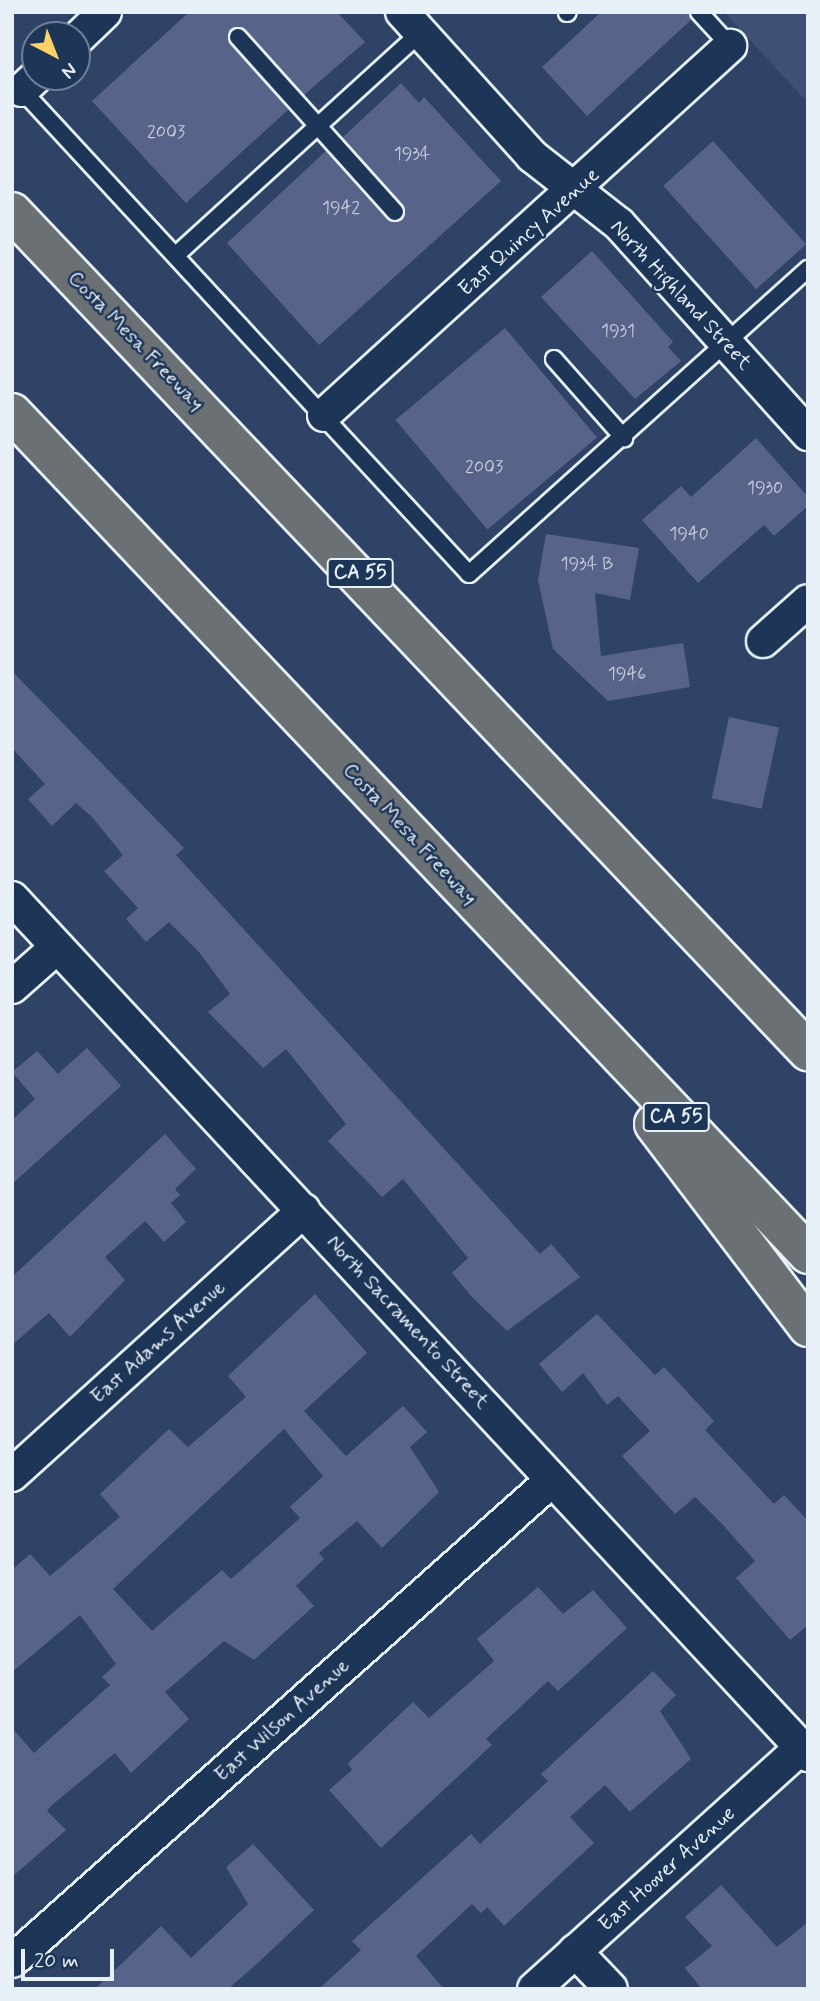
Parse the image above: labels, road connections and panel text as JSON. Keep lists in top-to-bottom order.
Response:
{
  "streets": {
    "highway": ["Costa Mesa Freeway", "CA 55"],
    "street": [
      "East Quincy Avenue",
      "North Highland Street",
      "North Sacramento Street",
      "East Adams Avenue",
      "East Wilson Avenue",
      "East Hoover Avenue"
    ]
  },
  "crossings": [
    ["East Quincy Avenue", "North Highland Street"],
    ["North Sacramento Street", "East Adams Avenue"],
    ["North Sacramento Street", "East Wilson Avenue"],
    ["North Sacramento Street", "East Hoover Avenue"]
  ],
  "house_numbers": [
    "2003",
    "1934",
    "1942",
    "1931",
    "2003",
    "1930",
    "1940",
    "1934 B",
    "1946"
  ],
  "scale_bar": "20 m",
  "north": "bottom right"
}
